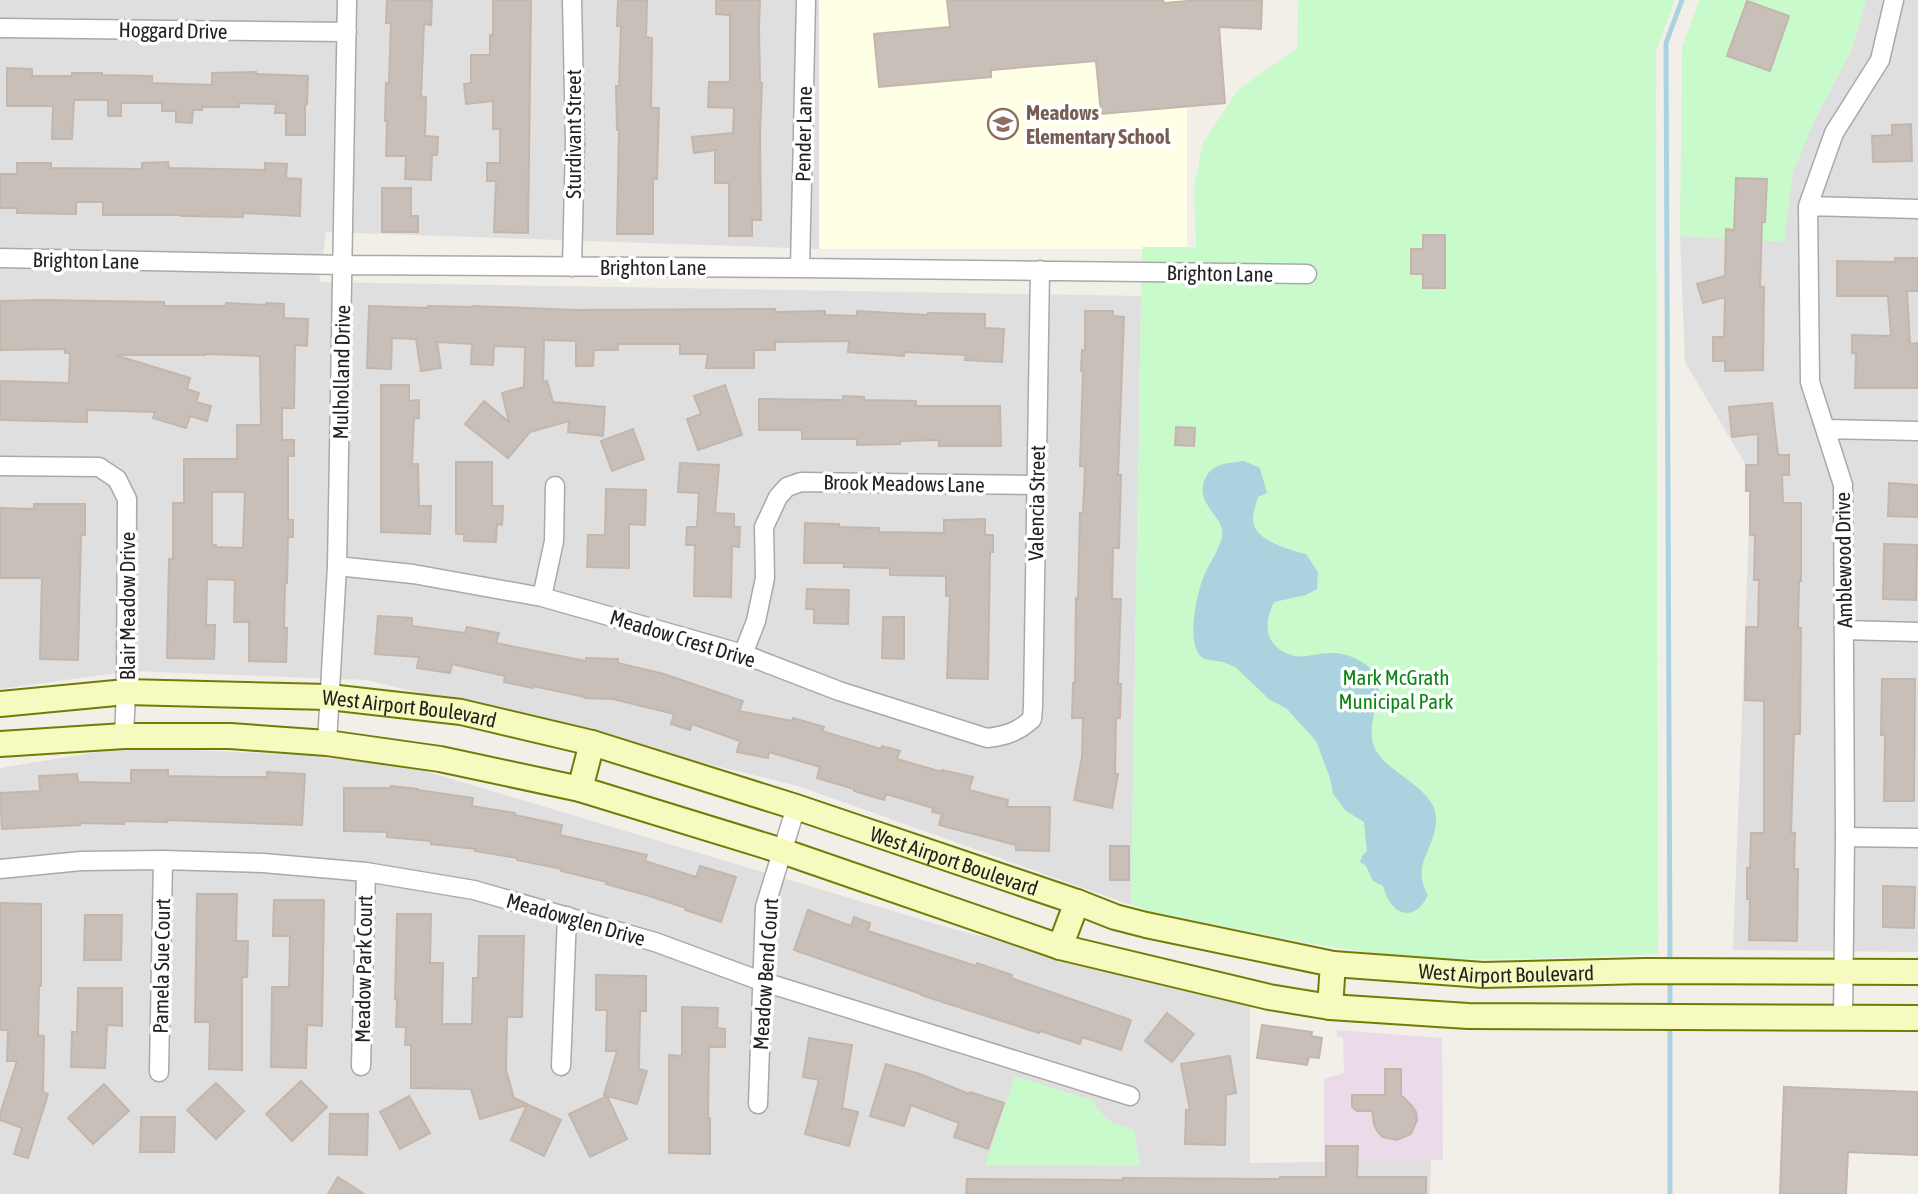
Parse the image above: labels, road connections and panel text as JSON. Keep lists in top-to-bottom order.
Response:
{
  "streets": {
    "main road": ["West Airport Boulevard"],
    "street": [
      "Hoggard Drive",
      "Sturdivant Street",
      "Pender Lane",
      "Brighton Lane",
      "Mulholland Drive",
      "Brook Meadows Lane",
      "Valencia Street",
      "Amblewood Drive",
      "Blair Meadow Drive",
      "Meadow Crest Drive",
      "Meadowglen Drive",
      "Pamela Sue Court",
      "Meadow Park Court",
      "Meadow Bend Court"
    ]
  },
  "crossings": [
    ["Hoggard Drive", "Mulholland Drive"],
    ["Sturdivant Street", "Brighton Lane"],
    ["Pender Lane", "Brighton Lane"],
    ["Brighton Lane", "Mulholland Drive"],
    ["Brighton Lane", "Valencia Street"],
    ["Mulholland Drive", "Meadow Crest Drive"],
    ["Mulholland Drive", "West Airport Boulevard"],
    ["Brook Meadows Lane", "Valencia Street"],
    ["Brook Meadows Lane", "Meadow Crest Drive"],
    ["Valencia Street", "Meadow Crest Drive"],
    ["Amblewood Drive", "West Airport Boulevard"],
    ["Blair Meadow Drive", "West Airport Boulevard"],
    ["West Airport Boulevard", "Meadow Bend Court"],
    ["Meadowglen Drive", "Pamela Sue Court"],
    ["Meadowglen Drive", "Meadow Park Court"],
    ["Meadowglen Drive", "Meadow Bend Court"]
  ],
  "parks": ["Mark McGrath Municipal Park"],
  "places": {
    "school or university": ["Meadows Elementary School"]
  }
}
